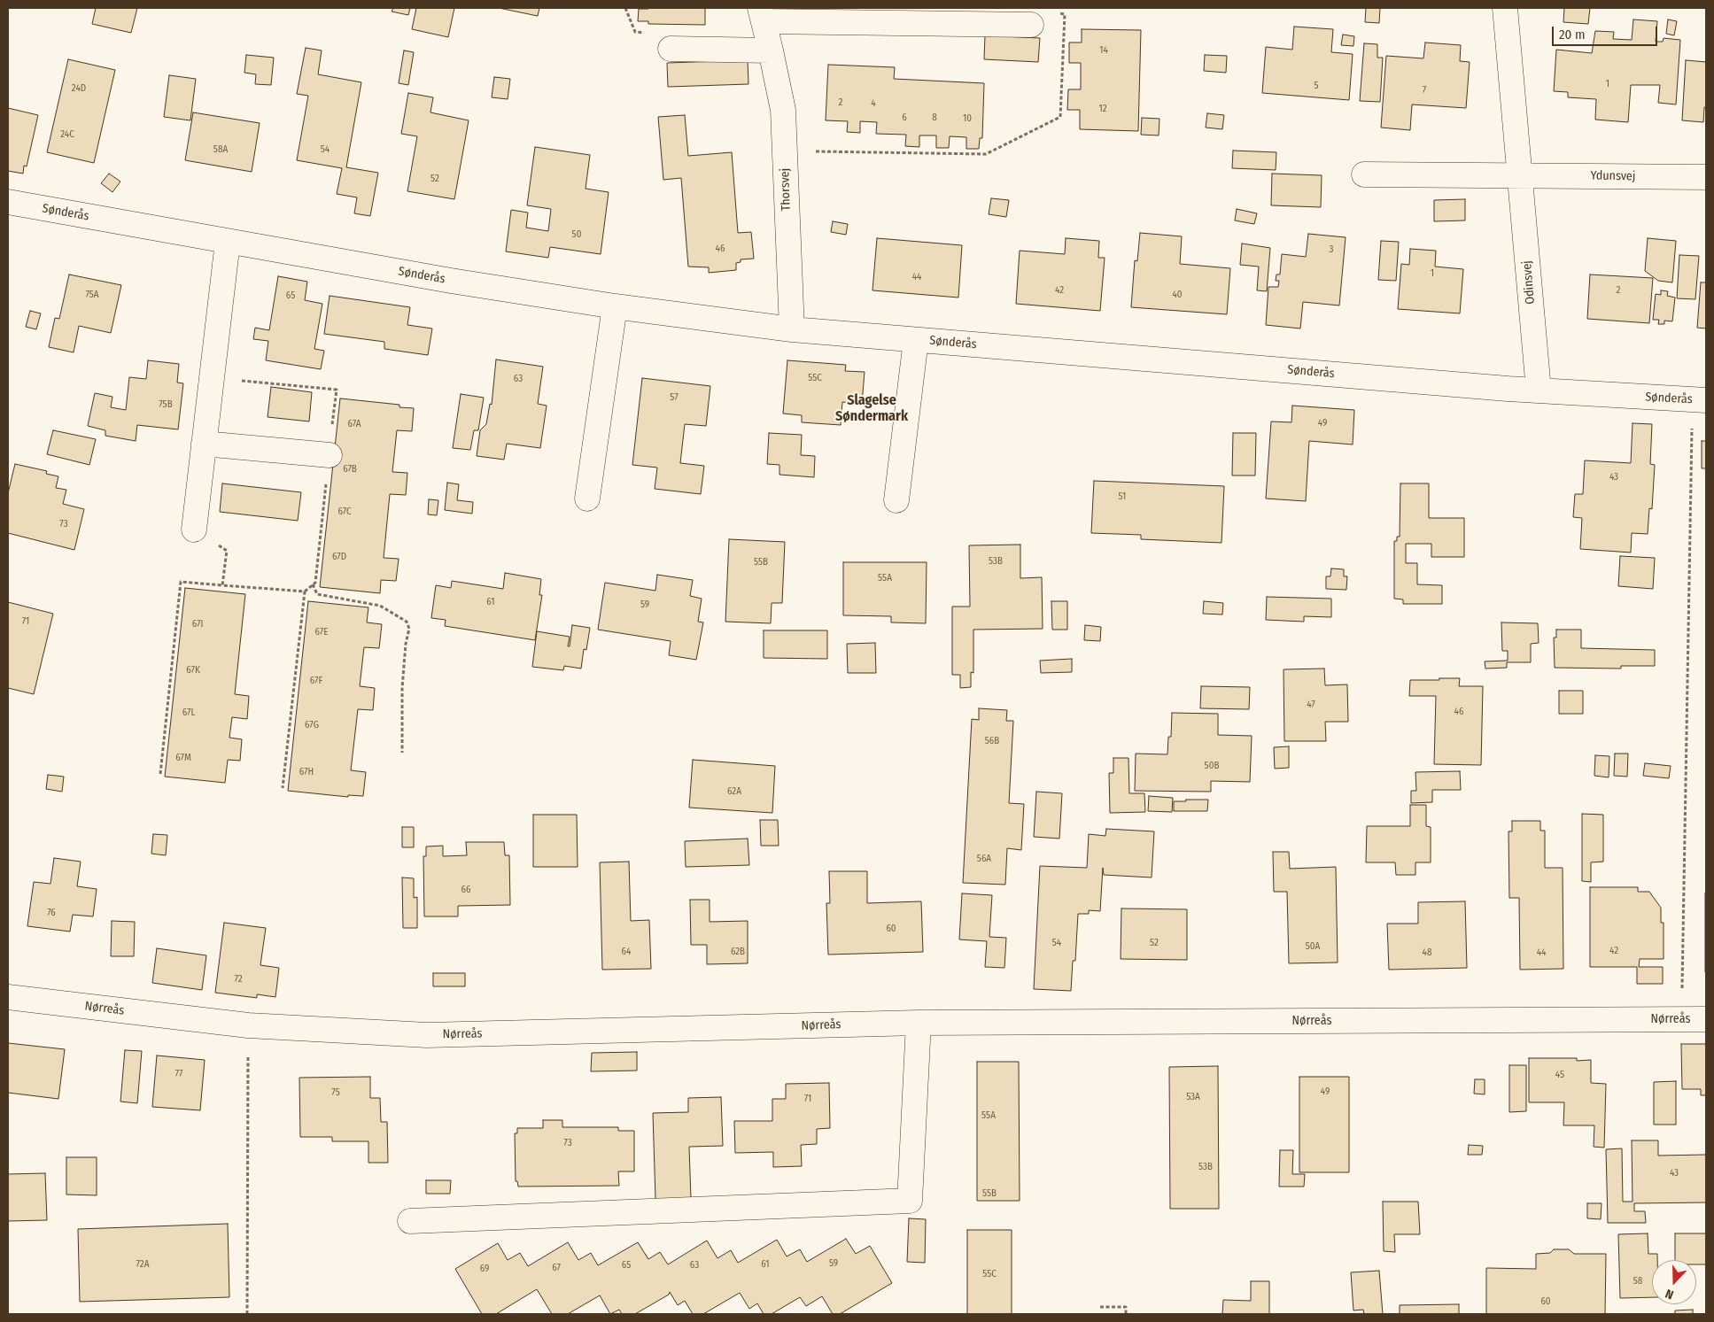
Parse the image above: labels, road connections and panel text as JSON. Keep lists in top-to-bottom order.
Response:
{
  "streets": {
    "street": [
      "Ydunsvej",
      "Thorsvej",
      "Sønderås",
      "Odinsvej",
      "Nørreås"
    ]
  },
  "crossings": [
    ["Ydunsvej", "Odinsvej"],
    ["Thorsvej", "Sønderås"],
    ["Sønderås", "Odinsvej"]
  ],
  "districts": ["Slagelse Søndermark"],
  "house_numbers": [
    "14",
    "1",
    "5",
    "24D",
    "7",
    "2",
    "4",
    "12",
    "6",
    "8",
    "10",
    "24C",
    "58A",
    "54",
    "52",
    "50",
    "46",
    "3",
    "1",
    "44",
    "42",
    "2",
    "75A",
    "40",
    "65",
    "55C",
    "63",
    "57",
    "75B",
    "49",
    "67A",
    "67B",
    "43",
    "51",
    "67C",
    "73",
    "67D",
    "53B",
    "55B",
    "55A",
    "61",
    "59",
    "71",
    "67I",
    "67E",
    "67K",
    "67F",
    "47",
    "46",
    "67L",
    "67G",
    "56B",
    "67M",
    "50B",
    "67H",
    "62A",
    "56A",
    "66",
    "76",
    "60",
    "54",
    "52",
    "50A",
    "42",
    "64",
    "62B",
    "48",
    "44",
    "72",
    "77",
    "45",
    "49",
    "75",
    "53A",
    "71",
    "55A",
    "73",
    "53B",
    "43",
    "55B",
    "59",
    "72A",
    "61",
    "65",
    "63",
    "67",
    "69",
    "55C",
    "58",
    "60"
  ],
  "scale_bar": "20 m",
  "north": "bottom"
}
